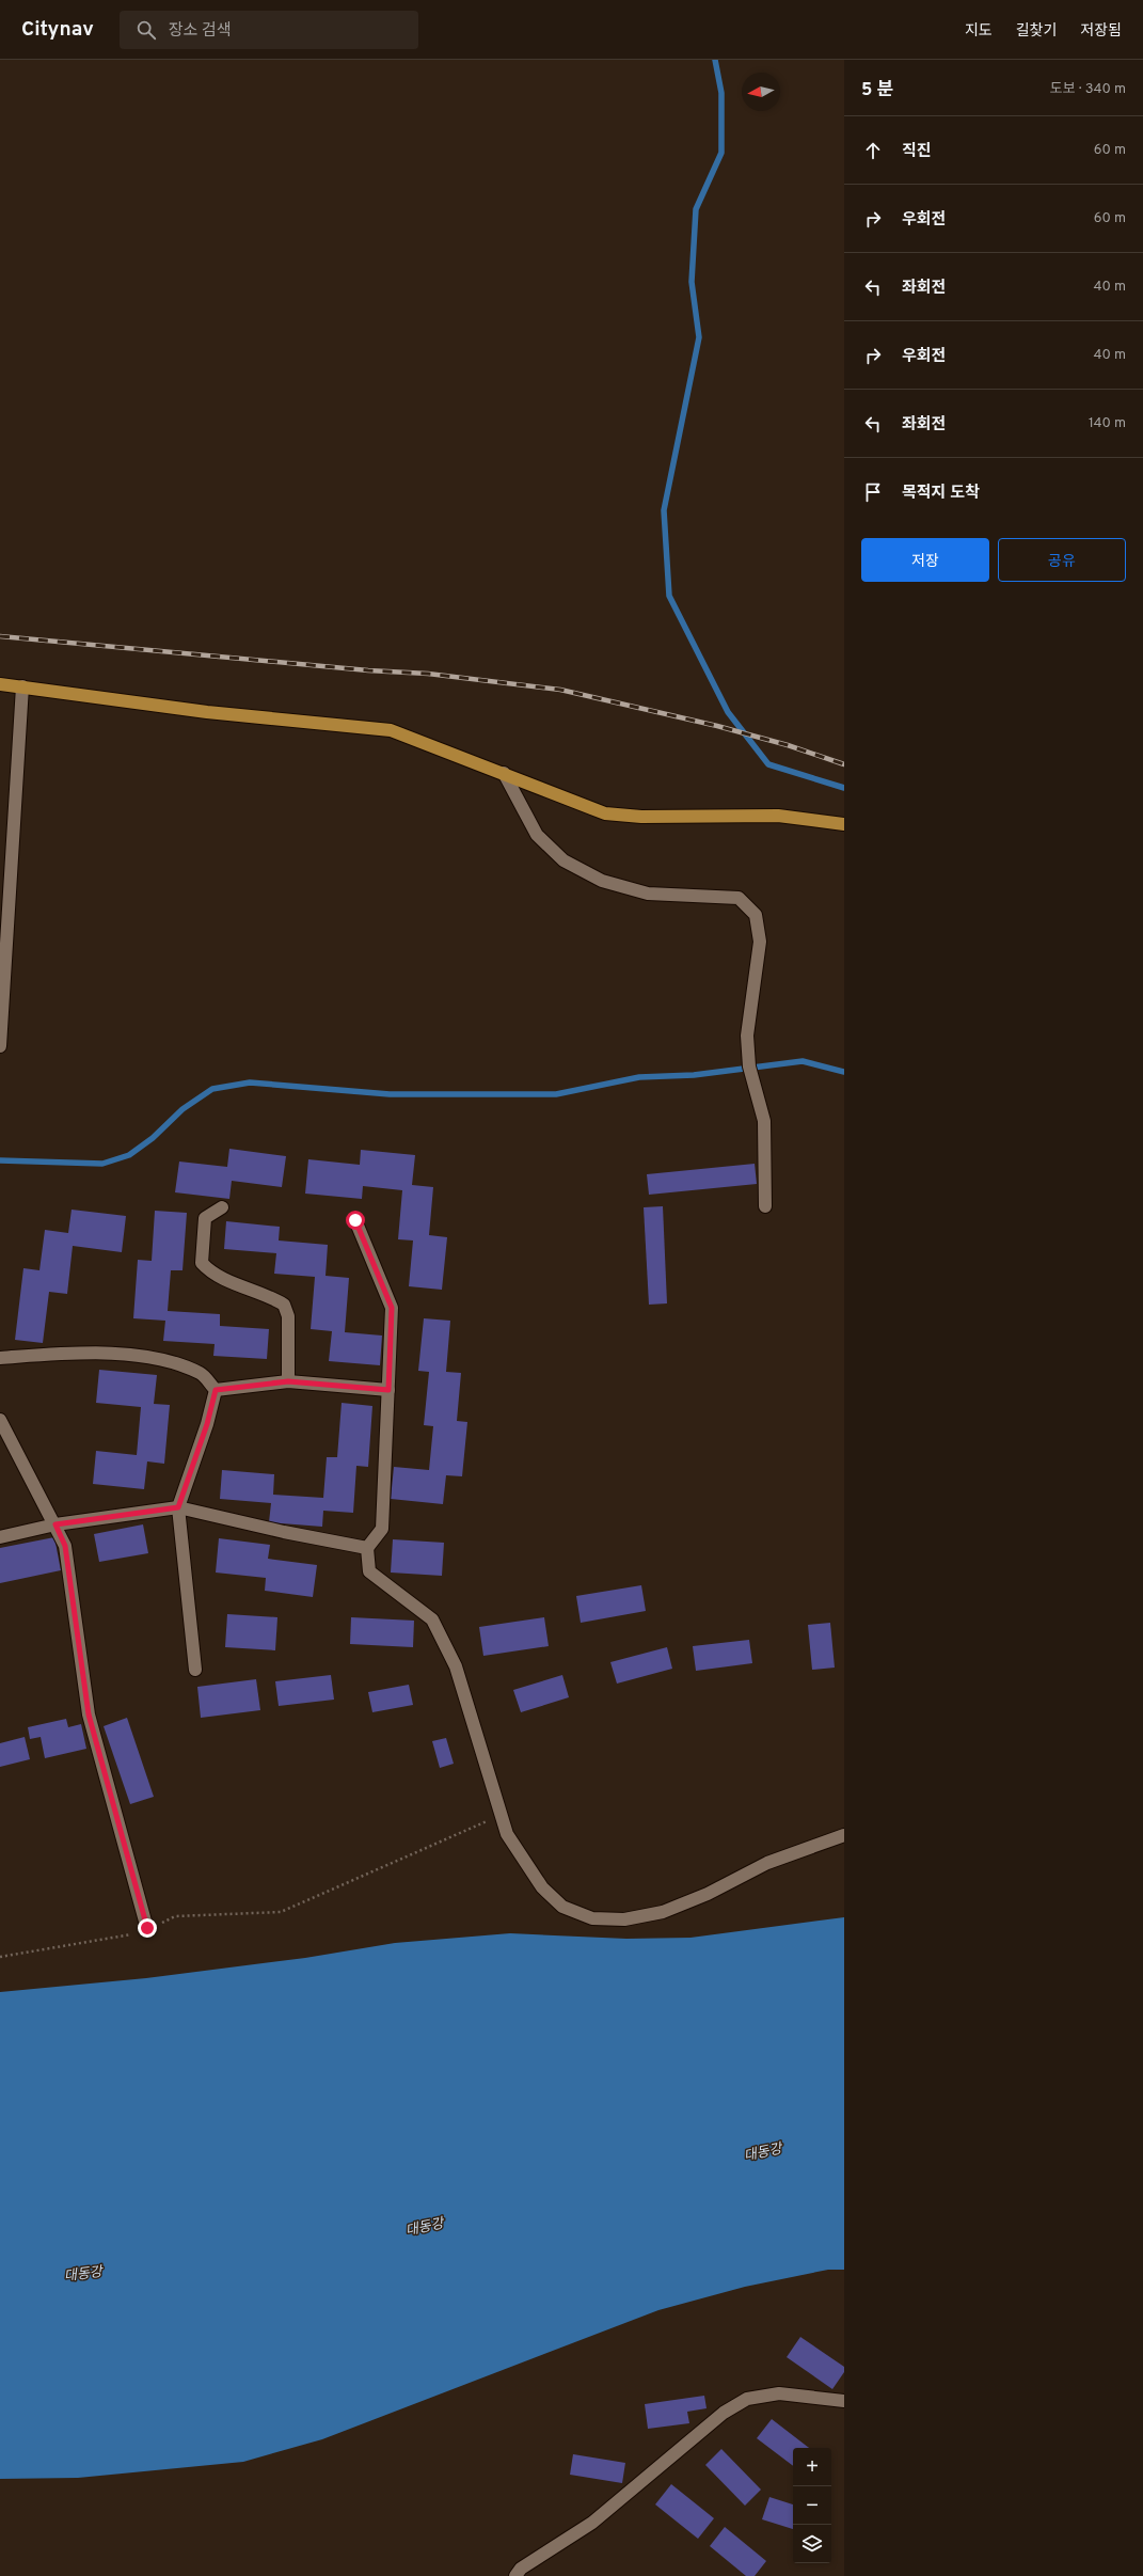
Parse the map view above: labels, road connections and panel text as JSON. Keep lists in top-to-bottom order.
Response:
{
  "water": ["대동강"],
  "north": "left",
  "page": {
    "header": "Citynav",
    "search": "장소 검색",
    "nav": ["지도", "길찾기", "저장됨"],
    "heading": ["5 분", "도보 · 340 m"],
    "list": [
      ["직진", "60 m"],
      ["우회전", "60 m"],
      ["좌회전", "40 m"],
      ["우회전", "40 m"],
      ["좌회전", "140 m"],
      "목적지 도착"
    ],
    "buttons": ["저장", "공유"],
    "map_buttons": ["+", "−"]
  }
}
